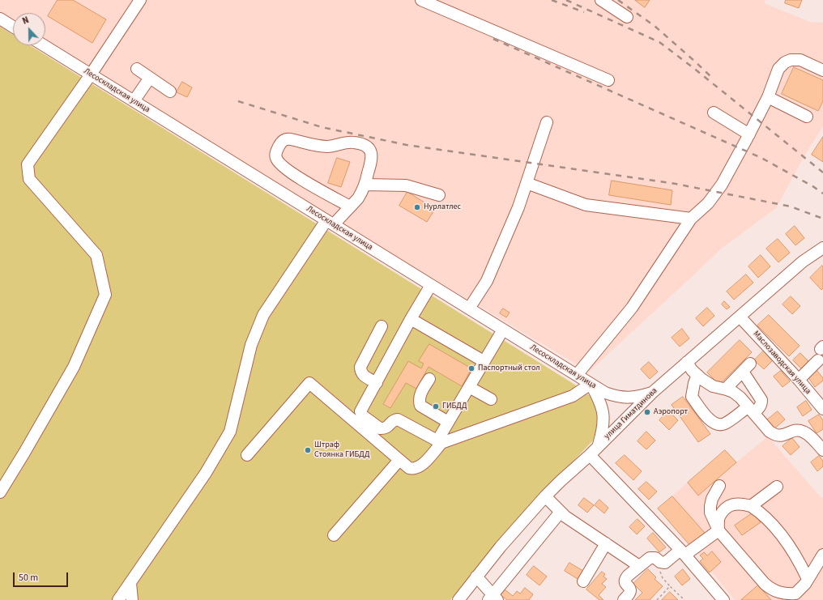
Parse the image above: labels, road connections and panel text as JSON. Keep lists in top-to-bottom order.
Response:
{
  "streets": {
    "street": ["Лесоскладская улица", "Маслозаводская улица", "улица Гиматдинова"]
  },
  "crossings": [
    ["Лесоскладская улица", "улица Гиматдинова"],
    ["Маслозаводская улица", "улица Гиматдинова"]
  ],
  "places": [
    "Нурлатлес",
    "Паспортный стол",
    "ГИБДД",
    "Аэропорт",
    "Штраф Стоянка ГИБДД"
  ],
  "scale_bar": "50 m",
  "north": "top"
}
